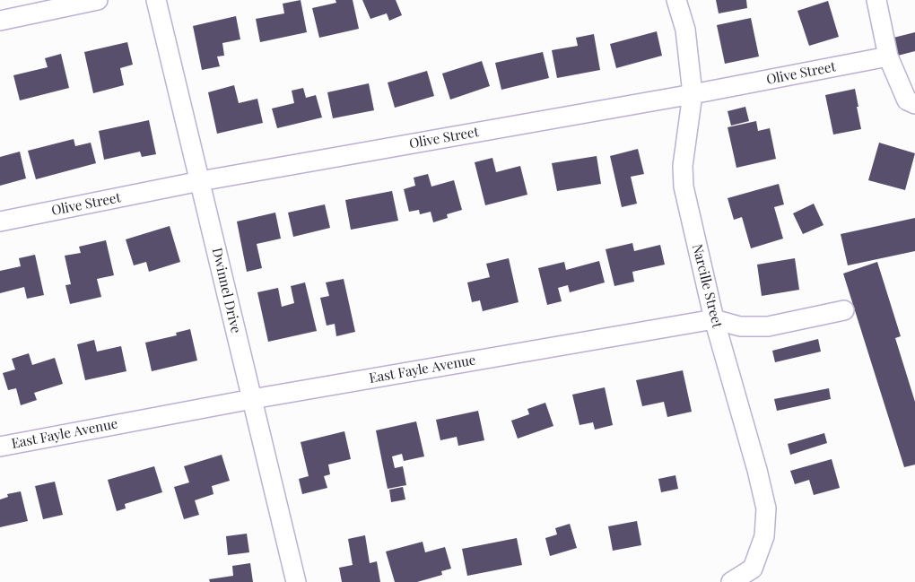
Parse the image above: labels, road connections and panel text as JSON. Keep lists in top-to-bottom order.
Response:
{
  "streets": {
    "street": [
      "Olive Street",
      "Narcille Street",
      "Dwinnel Drive",
      "East Fayle Avenue"
    ]
  },
  "crossings": [
    ["Olive Street", "Narcille Street"],
    ["Olive Street", "Dwinnel Drive"],
    ["Narcille Street", "East Fayle Avenue"],
    ["Dwinnel Drive", "East Fayle Avenue"]
  ]
}
